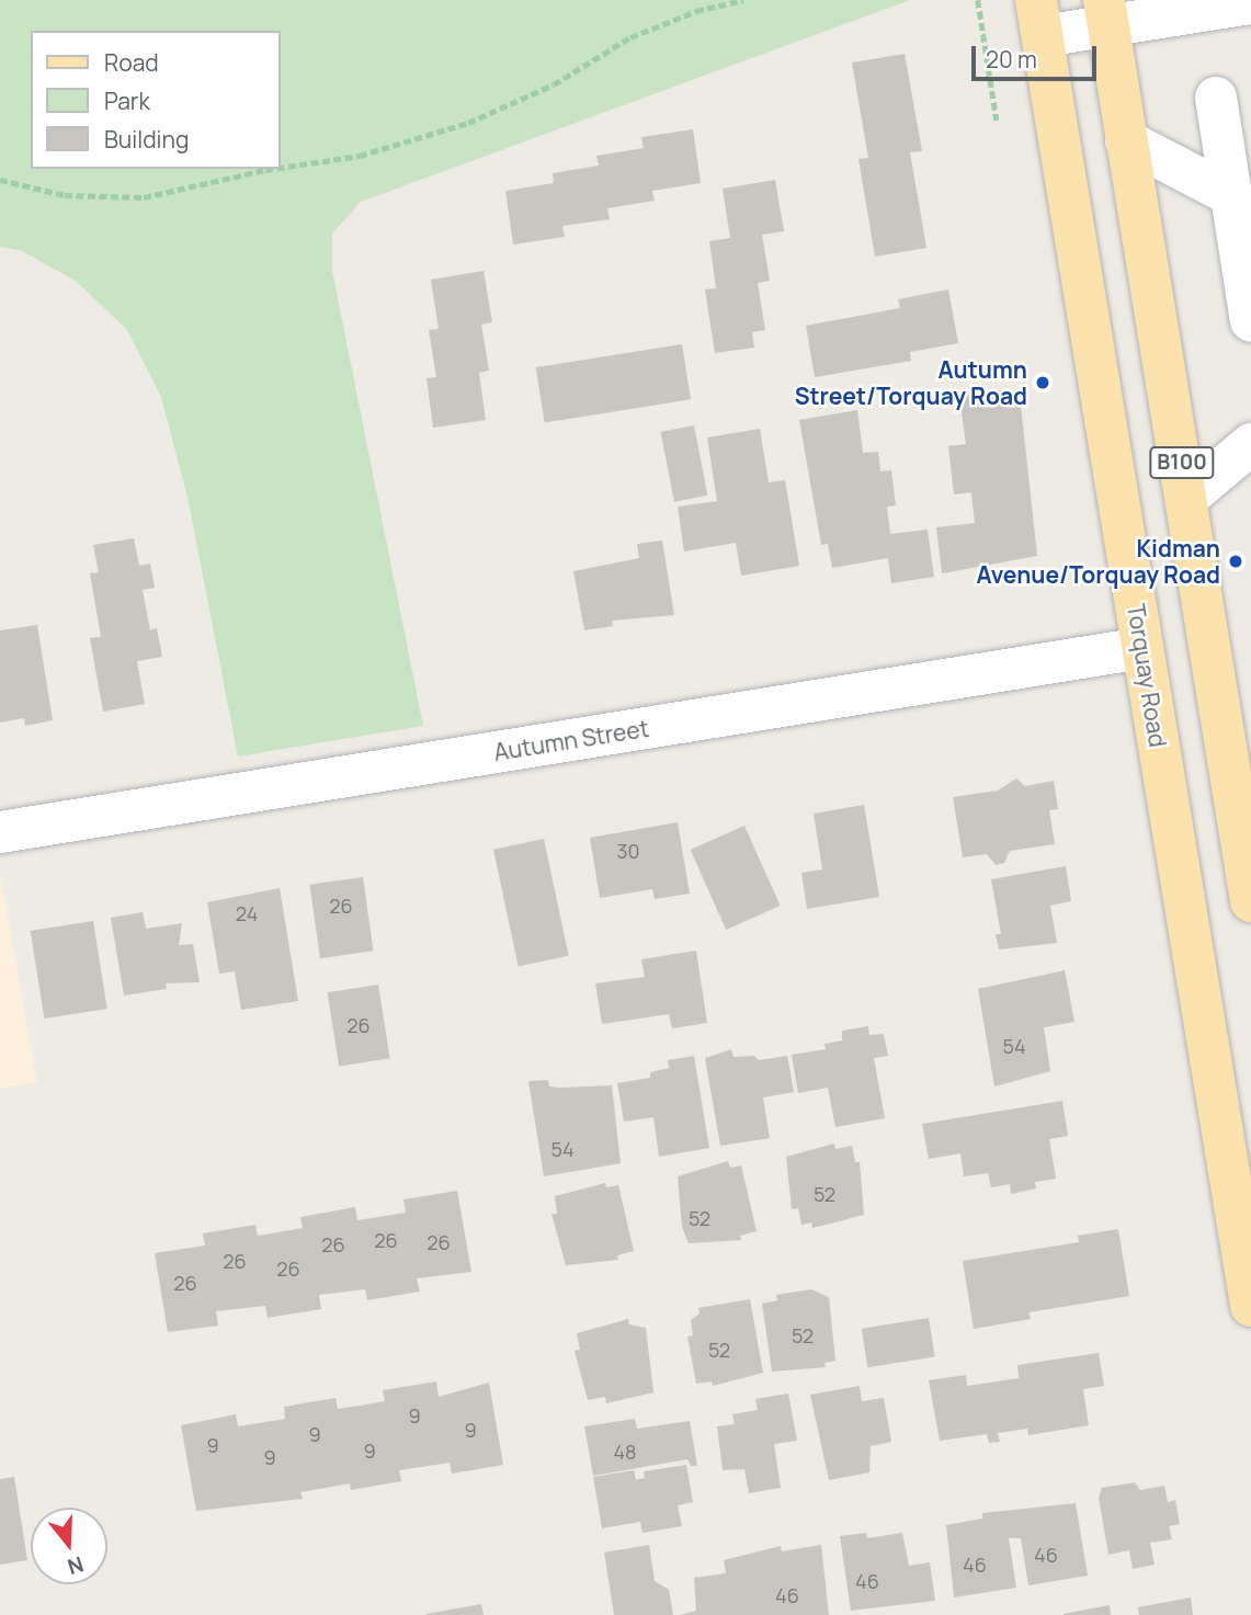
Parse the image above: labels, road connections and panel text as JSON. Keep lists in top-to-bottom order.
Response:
{
  "streets": {
    "main road": ["B100", "Torquay Road"],
    "street": ["Autumn Street"]
  },
  "crossings": [
    ["Torquay Road", "Autumn Street"]
  ],
  "places": ["Autumn Street/Torquay Road", "Kidman Avenue/Torquay Road"],
  "house_numbers": [
    "30",
    "26",
    "24",
    "26",
    "54",
    "54",
    "52",
    "52",
    "26",
    "26",
    "26",
    "26",
    "26",
    "26",
    "52",
    "52",
    "9",
    "9",
    "9",
    "9",
    "9",
    "48",
    "9",
    "46",
    "46",
    "46",
    "46"
  ],
  "legend": ["Road", "Park", "Building"],
  "scale_bar": "20 m",
  "north": "bottom"
}
